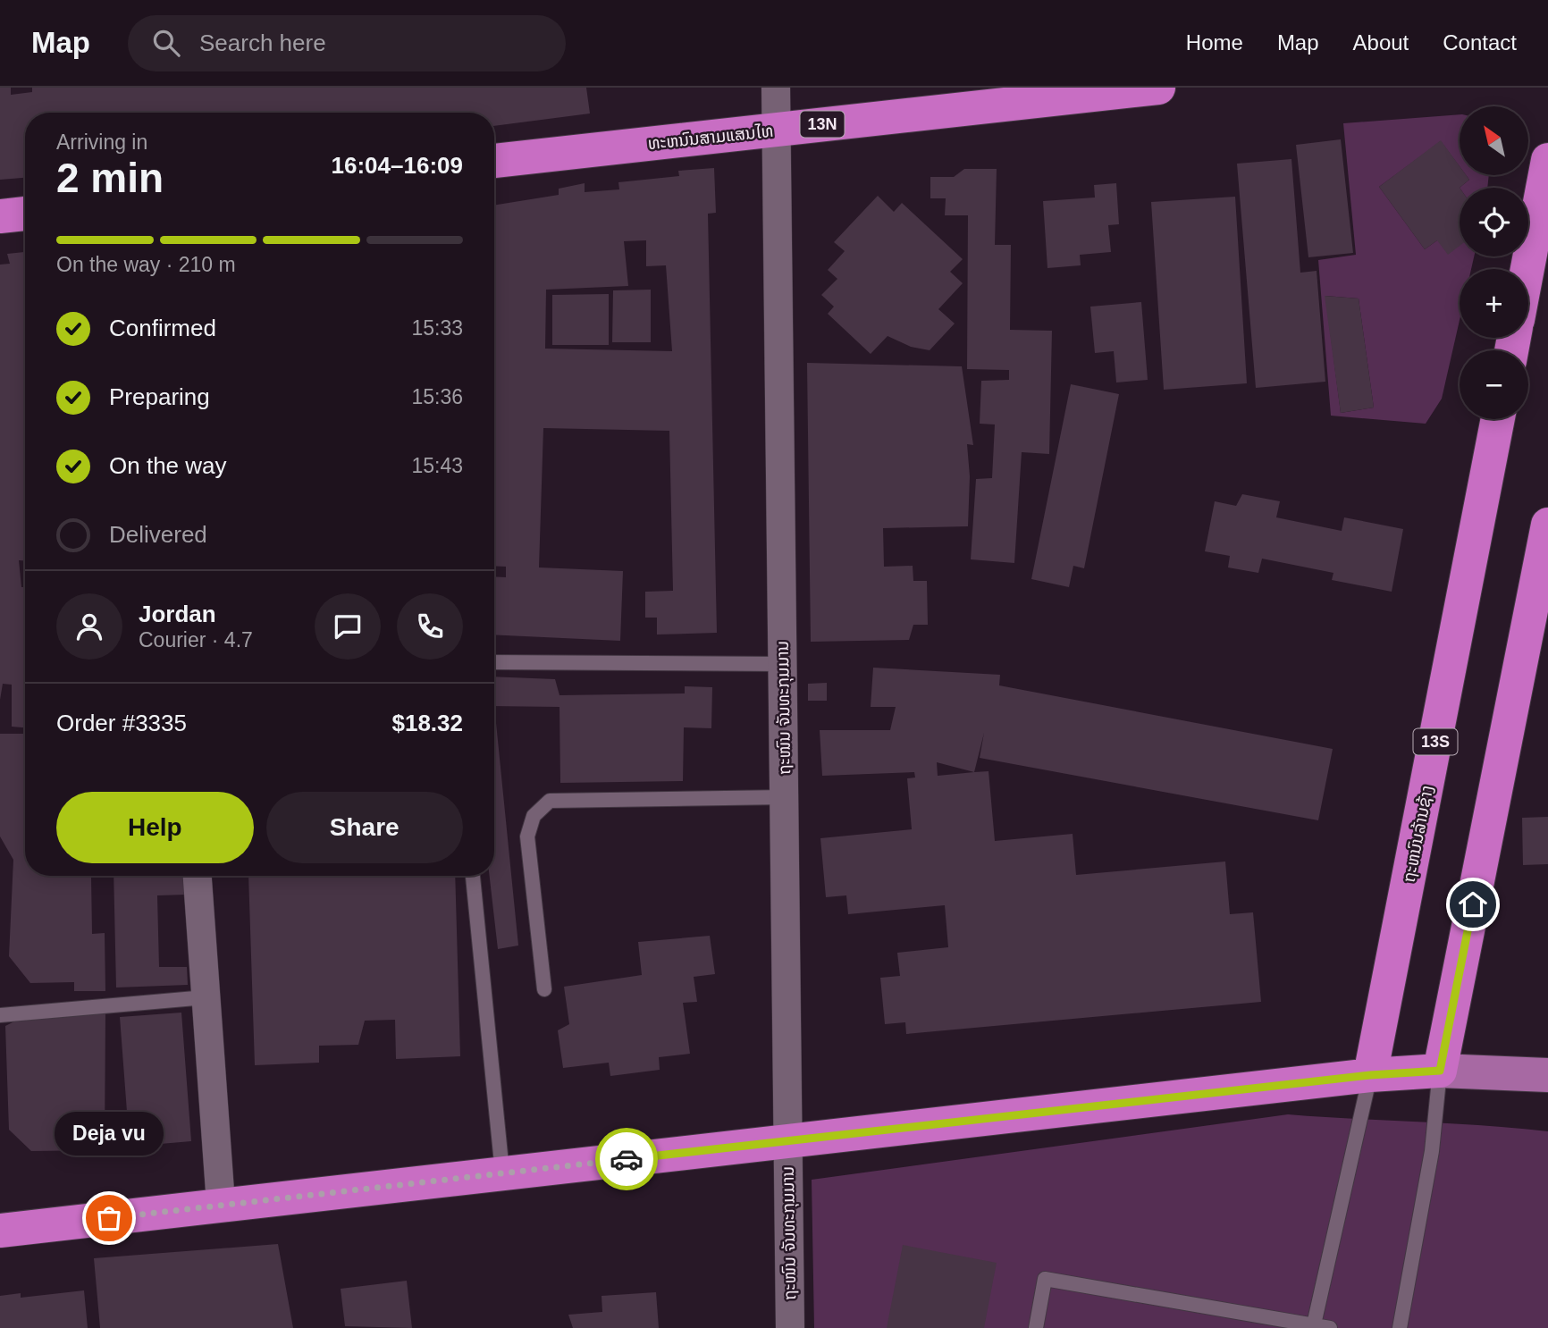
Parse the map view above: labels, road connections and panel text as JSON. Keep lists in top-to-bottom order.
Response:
{
  "streets": {
    "highway": [
      "13N",
      "ທະຫນົນສາມແສນໄທ",
      "13S",
      "ຖະຫນົນລ້ານຊ້າງ"
    ],
    "street": ["ຖະໜົນ ຈັນທະກຸມມານ"]
  },
  "crossings": [
    ["ທະຫນົນສາມແສນໄທ", "ຖະໜົນ ຈັນທະກຸມມານ"]
  ],
  "places": ["Deja vu"],
  "north": "top left",
  "page": {
    "header": "Map",
    "search": "Search here",
    "nav": [
      "Home",
      "Map",
      "About",
      "Contact"
    ],
    "map_buttons": ["+", "−"],
    "heading": ["2 min", "Arriving in", "16:04–16:09"],
    "panel": [
      "Jordan",
      "Courier · 4.7",
      "Order #3335",
      "$18.32"
    ],
    "bar": "On the way · 210 m",
    "list": [
      ["Confirmed", "15:33"],
      ["Preparing", "15:36"],
      ["On the way", "15:43"],
      "Delivered"
    ],
    "buttons": ["Help", "Share"],
    "bubble": "Deja vu"
  }
}
